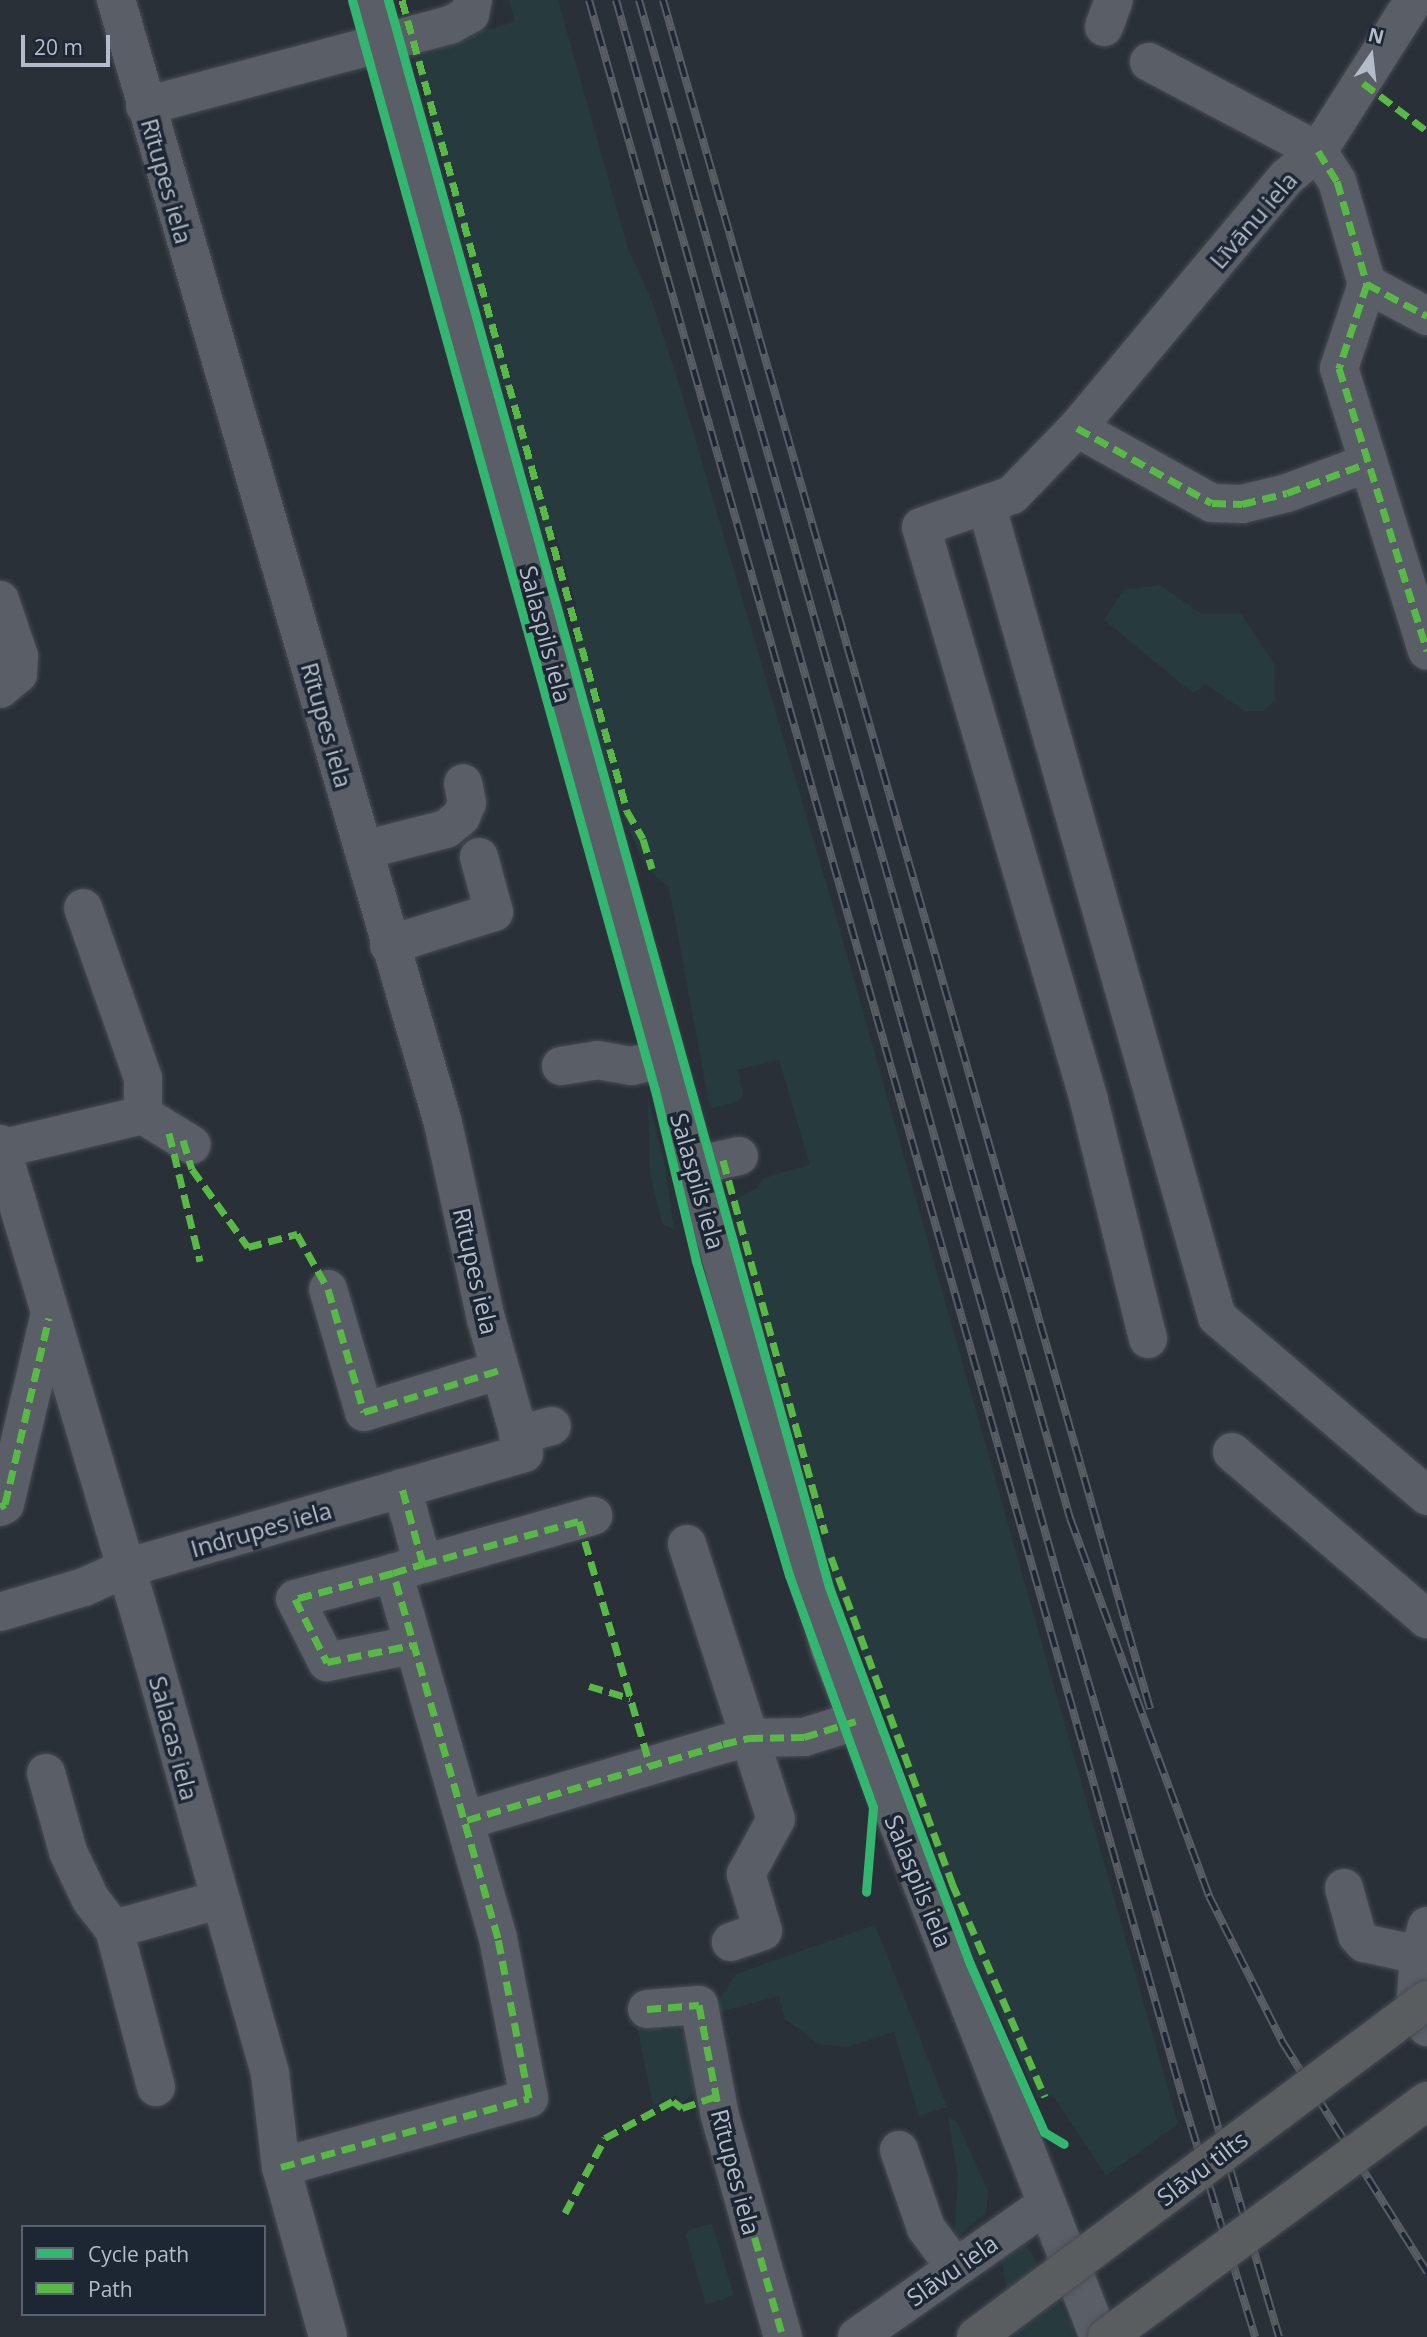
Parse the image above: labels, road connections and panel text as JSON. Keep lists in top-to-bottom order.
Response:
{
  "streets": {
    "highway": ["Slāvu tilts"],
    "street": [
      "Rītupes iela",
      "Līvānu iela",
      "Salaspils iela",
      "Indrupes iela",
      "Salacas iela",
      "Slāvu iela"
    ]
  },
  "crossings": [
    ["Rītupes iela", "Indrupes iela"],
    ["Salaspils iela", "Slāvu iela"],
    ["Indrupes iela", "Salacas iela"]
  ],
  "legend": ["Cycle path", "Path"],
  "scale_bar": "20 m",
  "north": "top"
}
